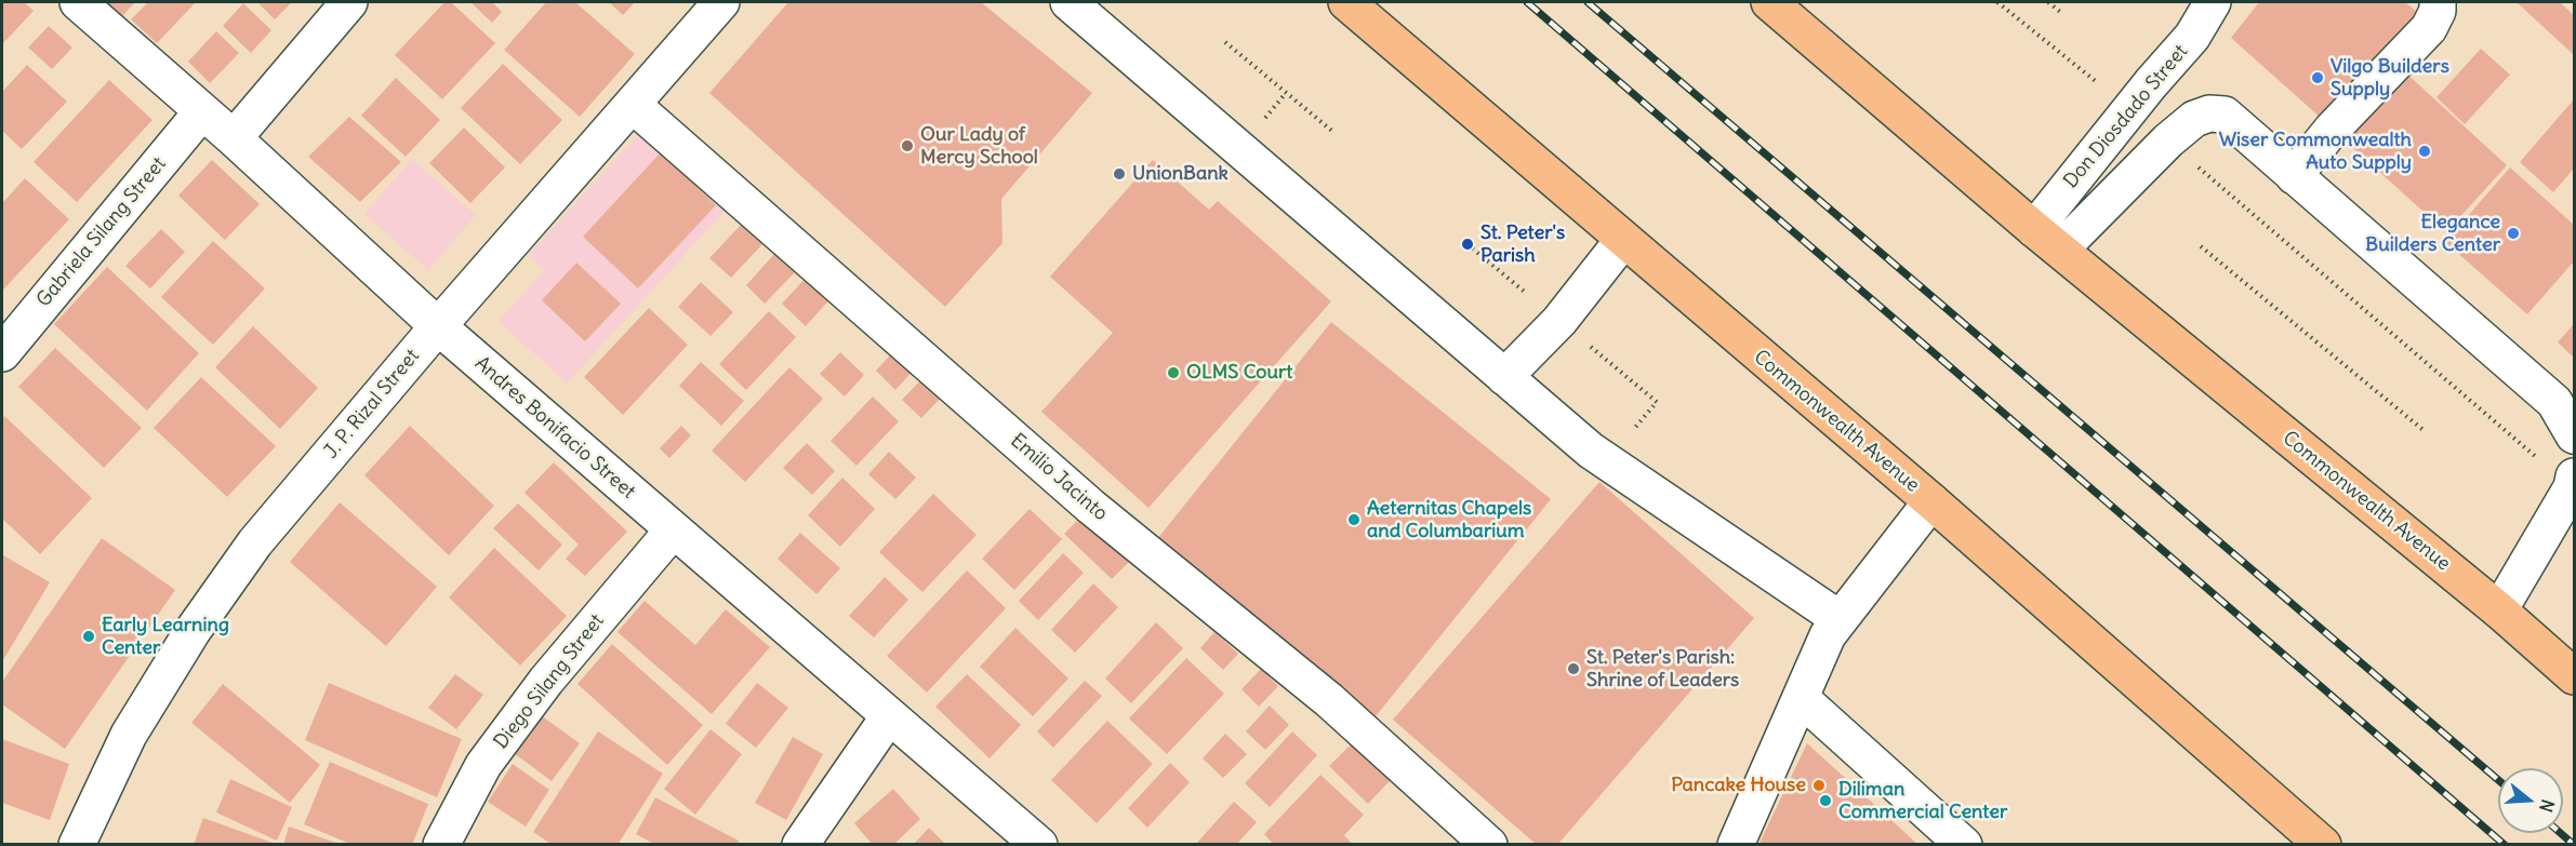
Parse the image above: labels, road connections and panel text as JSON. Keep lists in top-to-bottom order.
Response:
{
  "streets": {
    "main road": ["Commonwealth Avenue"],
    "street": [
      "Don Diosdado Street",
      "Gabriela Silang Street",
      "J. P. Rizal Street",
      "Andres Bonifacio Street",
      "Emilio Jacinto",
      "Diego Silang Street"
    ]
  },
  "crossings": [
    ["Don Diosdado Street", "Commonwealth Avenue"],
    ["Gabriela Silang Street", "Andres Bonifacio Street"],
    ["J. P. Rizal Street", "Andres Bonifacio Street"],
    ["J. P. Rizal Street", "Emilio Jacinto"],
    ["Andres Bonifacio Street", "Diego Silang Street"]
  ],
  "places": [
    "Vilgo Builders Supply",
    "Our Lady of Mercy School",
    "Wiser Commonwealth Auto Supply",
    "UnionBank",
    "Elegance Builders Center",
    "St. Peter's Parish",
    "OLMS Court",
    "Aeternitas Chapels and Columbarium",
    "Early Learning Center",
    "St. Peter's Parish: Shrine of Leaders",
    "Pancake House",
    "Diliman Commercial Center"
  ],
  "north": "right"
}
